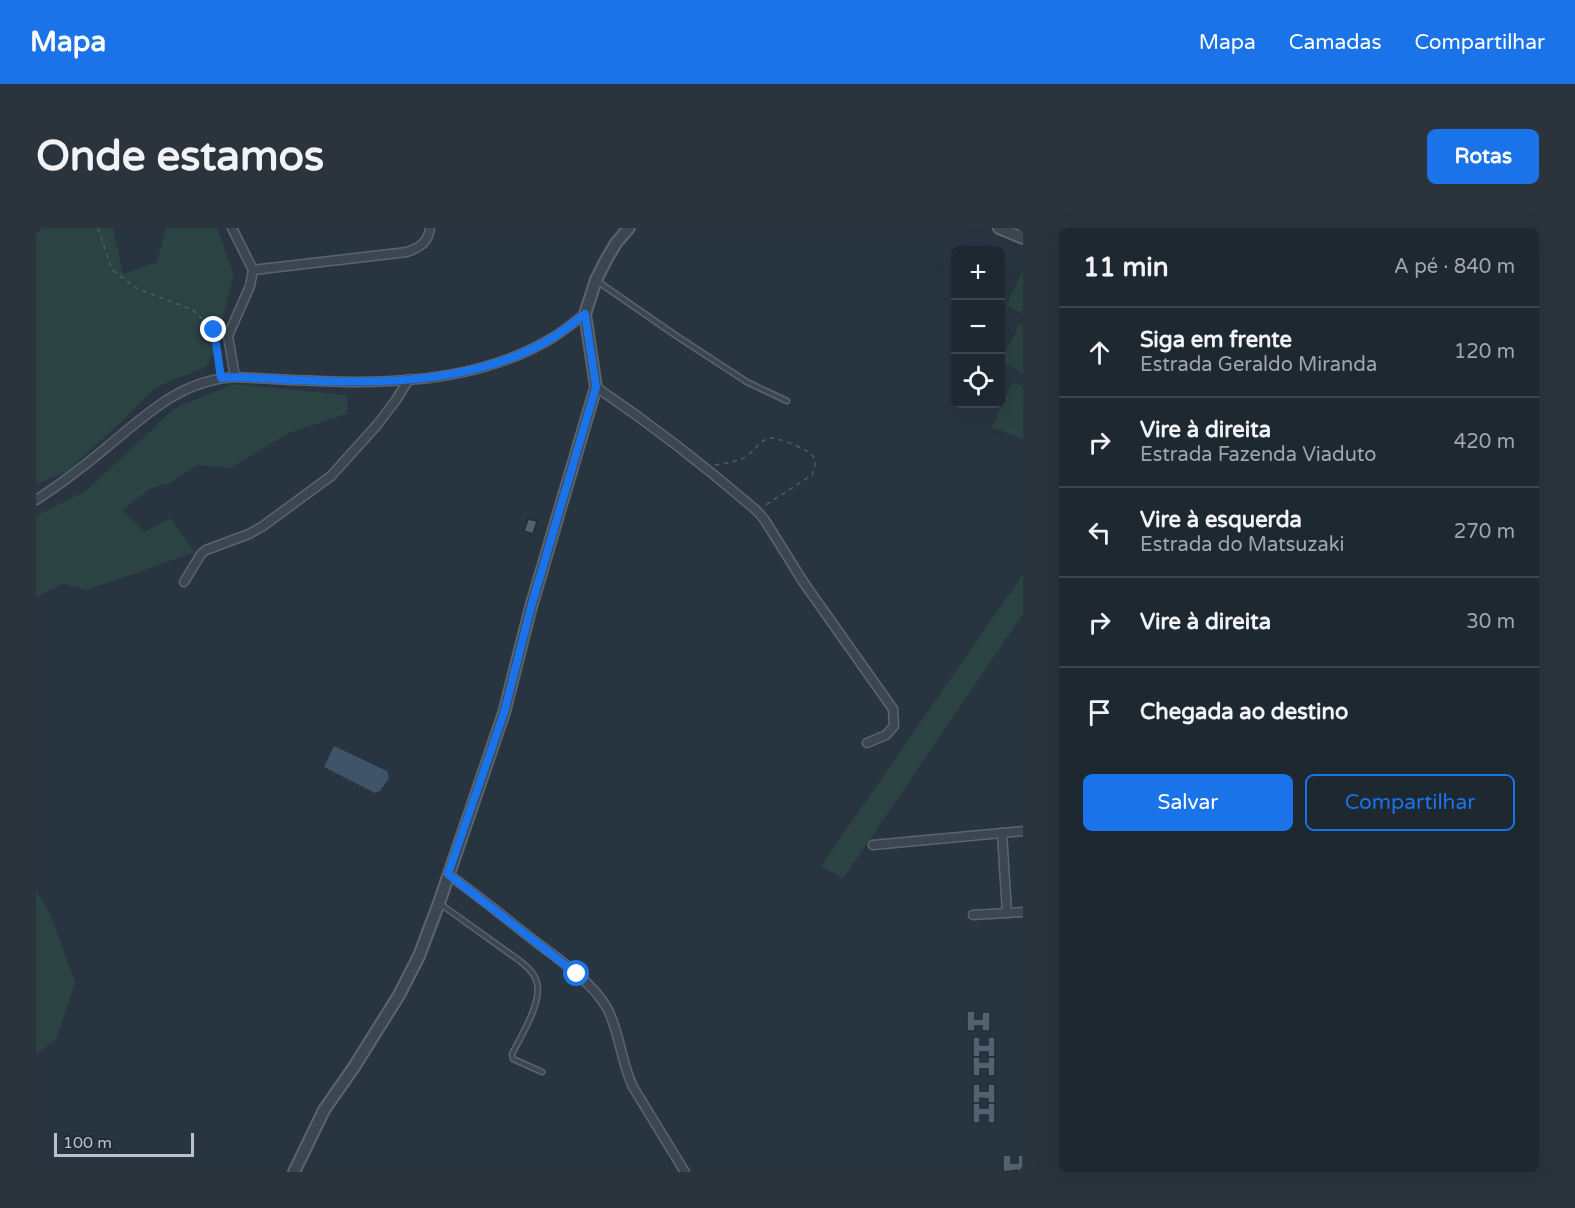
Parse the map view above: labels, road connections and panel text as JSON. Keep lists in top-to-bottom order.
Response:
{
  "scale_bar": "100 m",
  "page": {
    "header": "Mapa",
    "nav": ["Mapa", "Camadas", "Compartilhar"],
    "buttons": [
      "Rotas",
      ["Salvar", "Compartilhar"]
    ],
    "title": "Onde estamos",
    "heading": ["11 min", "A pé · 840 m"],
    "map_buttons": ["+", "−"],
    "list": [
      ["Siga em frente", "Estrada Geraldo Miranda", "120 m"],
      ["Vire à direita", "Estrada Fazenda Viaduto", "420 m"],
      ["Vire à esquerda", "Estrada do Matsuzaki", "270 m"],
      ["Vire à direita", "30 m"],
      "Chegada ao destino"
    ],
    "scale": "100 m"
  }
}
